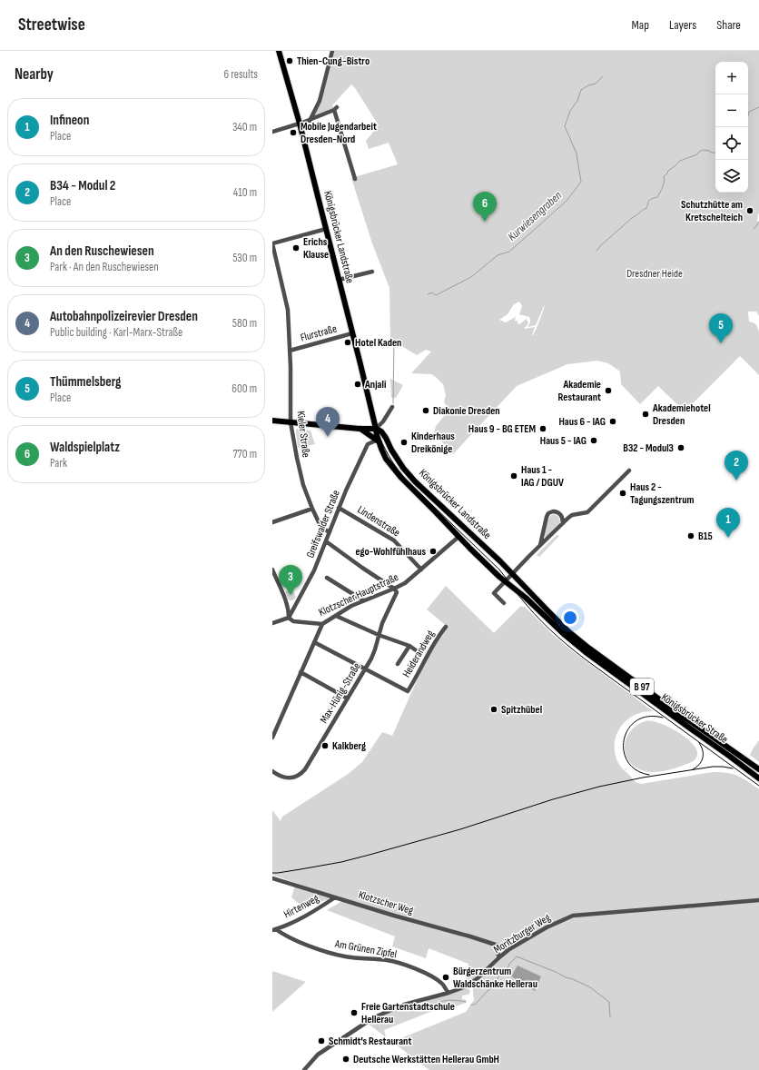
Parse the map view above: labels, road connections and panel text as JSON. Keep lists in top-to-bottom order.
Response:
{
  "streets": {
    "main road": ["Königsbrücker Landstraße", "B 97", "Königsbrücker Straße"],
    "street": [
      "Flurstraße",
      "Kieler Straße",
      "Lindenstraße",
      "Greifswalder Straße",
      "Klotzscher Hauptstraße",
      "Heiderandweg",
      "Max-Hünig-Straße",
      "Klotzscher Weg",
      "Hirtenweg",
      "Moritzburger Weg",
      "Am Grünen Zipfel"
    ]
  },
  "crossings": [
    ["Königsbrücker Landstraße", "Flurstraße"],
    ["Königsbrücker Landstraße", "Greifswalder Straße"],
    ["Königsbrücker Landstraße", "Klotzscher Hauptstraße"],
    ["Königsbrücker Landstraße", "B 97"],
    ["Königsbrücker Landstraße", "Königsbrücker Straße"],
    ["Flurstraße", "Kieler Straße"],
    ["Kieler Straße", "Greifswalder Straße"],
    ["Lindenstraße", "Greifswalder Straße"],
    ["Lindenstraße", "Klotzscher Hauptstraße"],
    ["Greifswalder Straße", "Klotzscher Hauptstraße"],
    ["Greifswalder Straße", "B 97"],
    ["Klotzscher Hauptstraße", "Max-Hünig-Straße"],
    ["Heiderandweg", "Max-Hünig-Straße"],
    ["Klotzscher Weg", "Hirtenweg"],
    ["Klotzscher Weg", "Moritzburger Weg"],
    ["Hirtenweg", "Am Grünen Zipfel"],
    ["Moritzburger Weg", "Am Grünen Zipfel"]
  ],
  "water": ["Kurwiesengraben"],
  "parks": ["Dresdner Heide"],
  "places": [
    "Thien-Cung-Bistro",
    "Mobile Jugendarbeit Dresden-Nord",
    "Schutzhütte am Kretschelteich",
    "Erichs Klause",
    "Hotel Kaden",
    "Anjali",
    "Akademie Restaurant",
    "Diakonie Dresden",
    "Akademiehotel Dresden",
    "Haus 6 - IAG",
    "Haus 9 - BG ETEM",
    "Haus 5 - IAG",
    "Kinderhaus Dreikönige",
    "B32 - Modul3",
    "Haus 1 - IAG / DGUV",
    "Haus 2 - Tagungszentrum",
    "B15",
    "ego-Wohlfühlhaus",
    "Spitzhübel",
    "Kalkberg",
    "Bürgerzentrum Waldschänke Hellerau",
    "Freie Gartenstadtschule Hellerau",
    "Schmidt's Restaurant",
    "Deutsche Werkstätten Hellerau GmbH"
  ],
  "page": {
    "header": "Streetwise",
    "nav": ["Map", "Layers", "Share"],
    "heading": ["Nearby", "6 results"],
    "map_buttons": ["+", "−"],
    "list": [
      {
        "mark": "1",
        "name": "Infineon",
        "note": "Place",
        "value": "340 m"
      },
      {
        "mark": "2",
        "name": "B34 - Modul 2",
        "note": "Place",
        "value": "410 m"
      },
      {
        "mark": "3",
        "name": "An den Ruschewiesen",
        "note": "Park · An den Ruschewiesen",
        "value": "530 m"
      },
      {
        "mark": "4",
        "name": "Autobahnpolizeirevier Dresden",
        "note": "Public building · Karl-Marx-Straße",
        "value": "580 m"
      },
      {
        "mark": "5",
        "name": "Thümmelsberg",
        "note": "Place",
        "value": "600 m"
      },
      {
        "mark": "6",
        "name": "Waldspielplatz",
        "note": "Park",
        "value": "770 m"
      }
    ],
    "pins": [
      "6",
      "5",
      "4",
      "2",
      "1",
      "3"
    ]
  }
}
